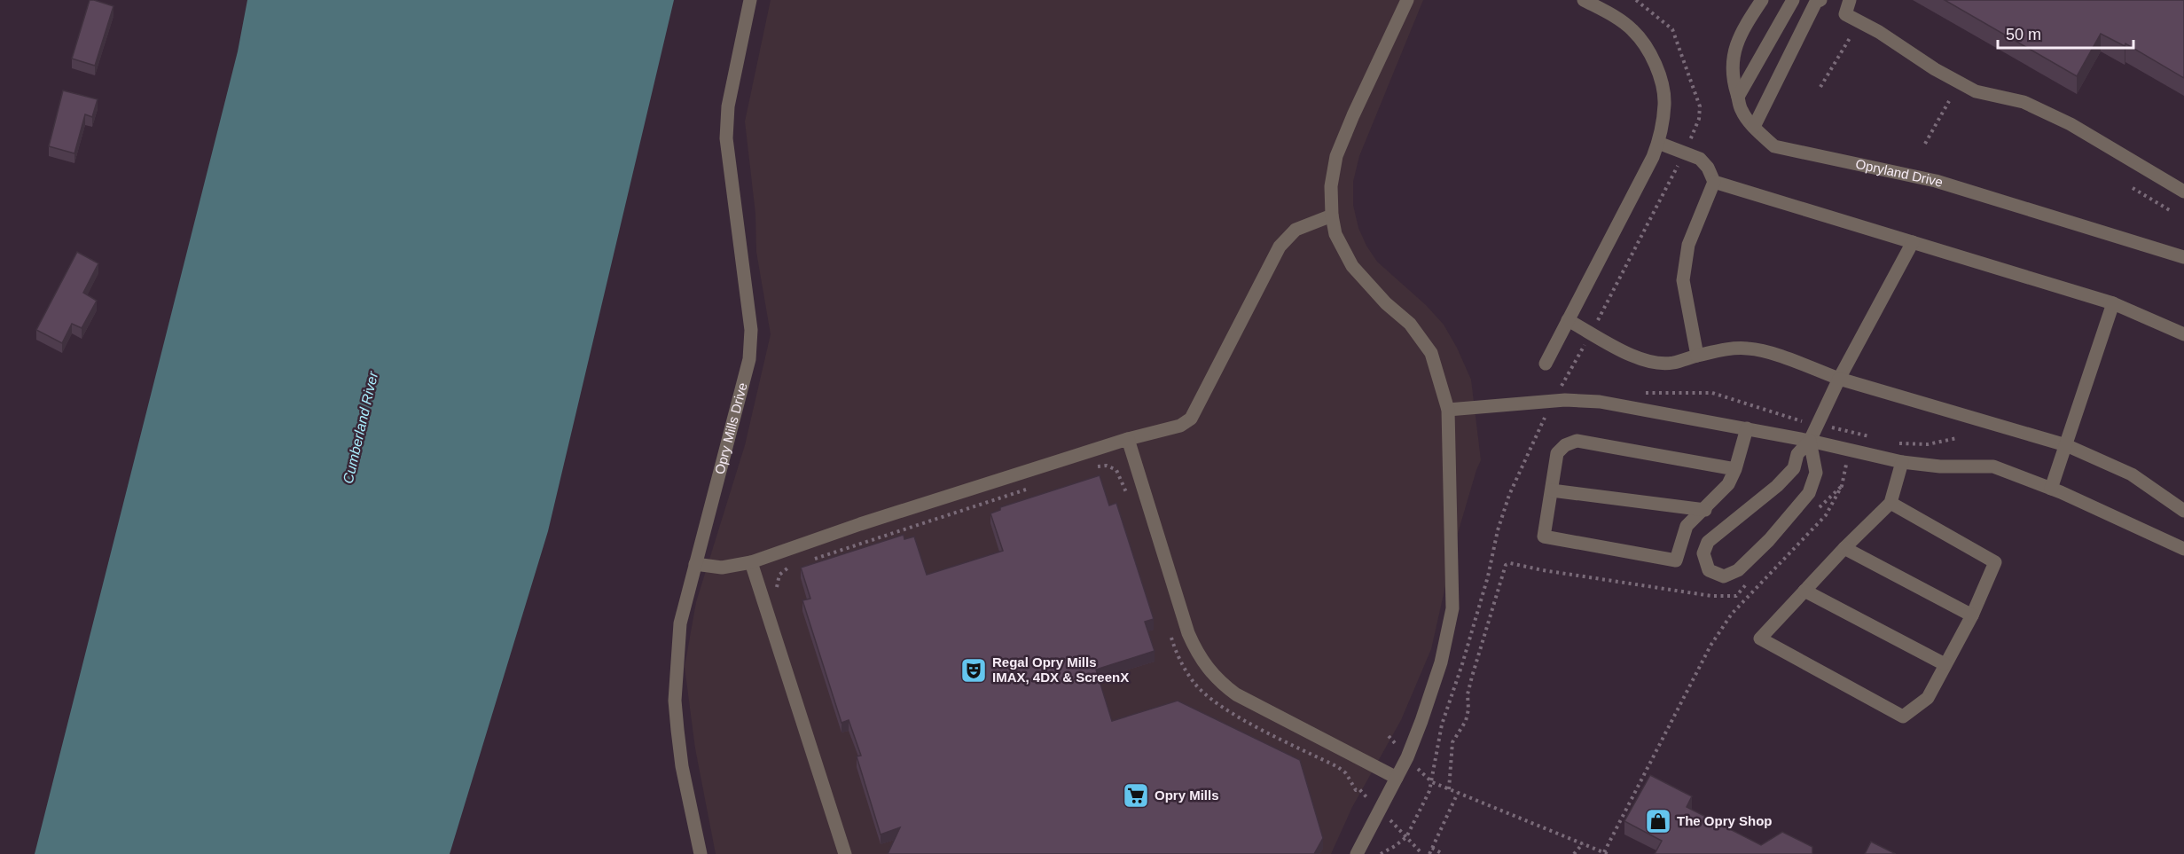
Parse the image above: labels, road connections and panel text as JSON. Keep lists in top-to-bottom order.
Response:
{
  "streets": {
    "lane": ["Opryland Drive", "Opry Mills Drive"]
  },
  "water": ["Cumberland River"],
  "places": {
    "theatre": ["Regal Opry Mills IMAX, 4DX & ScreenX"],
    "supermarket": ["Opry Mills"],
    "shop": ["The Opry Shop"]
  },
  "scale_bar": "50 m"
}
